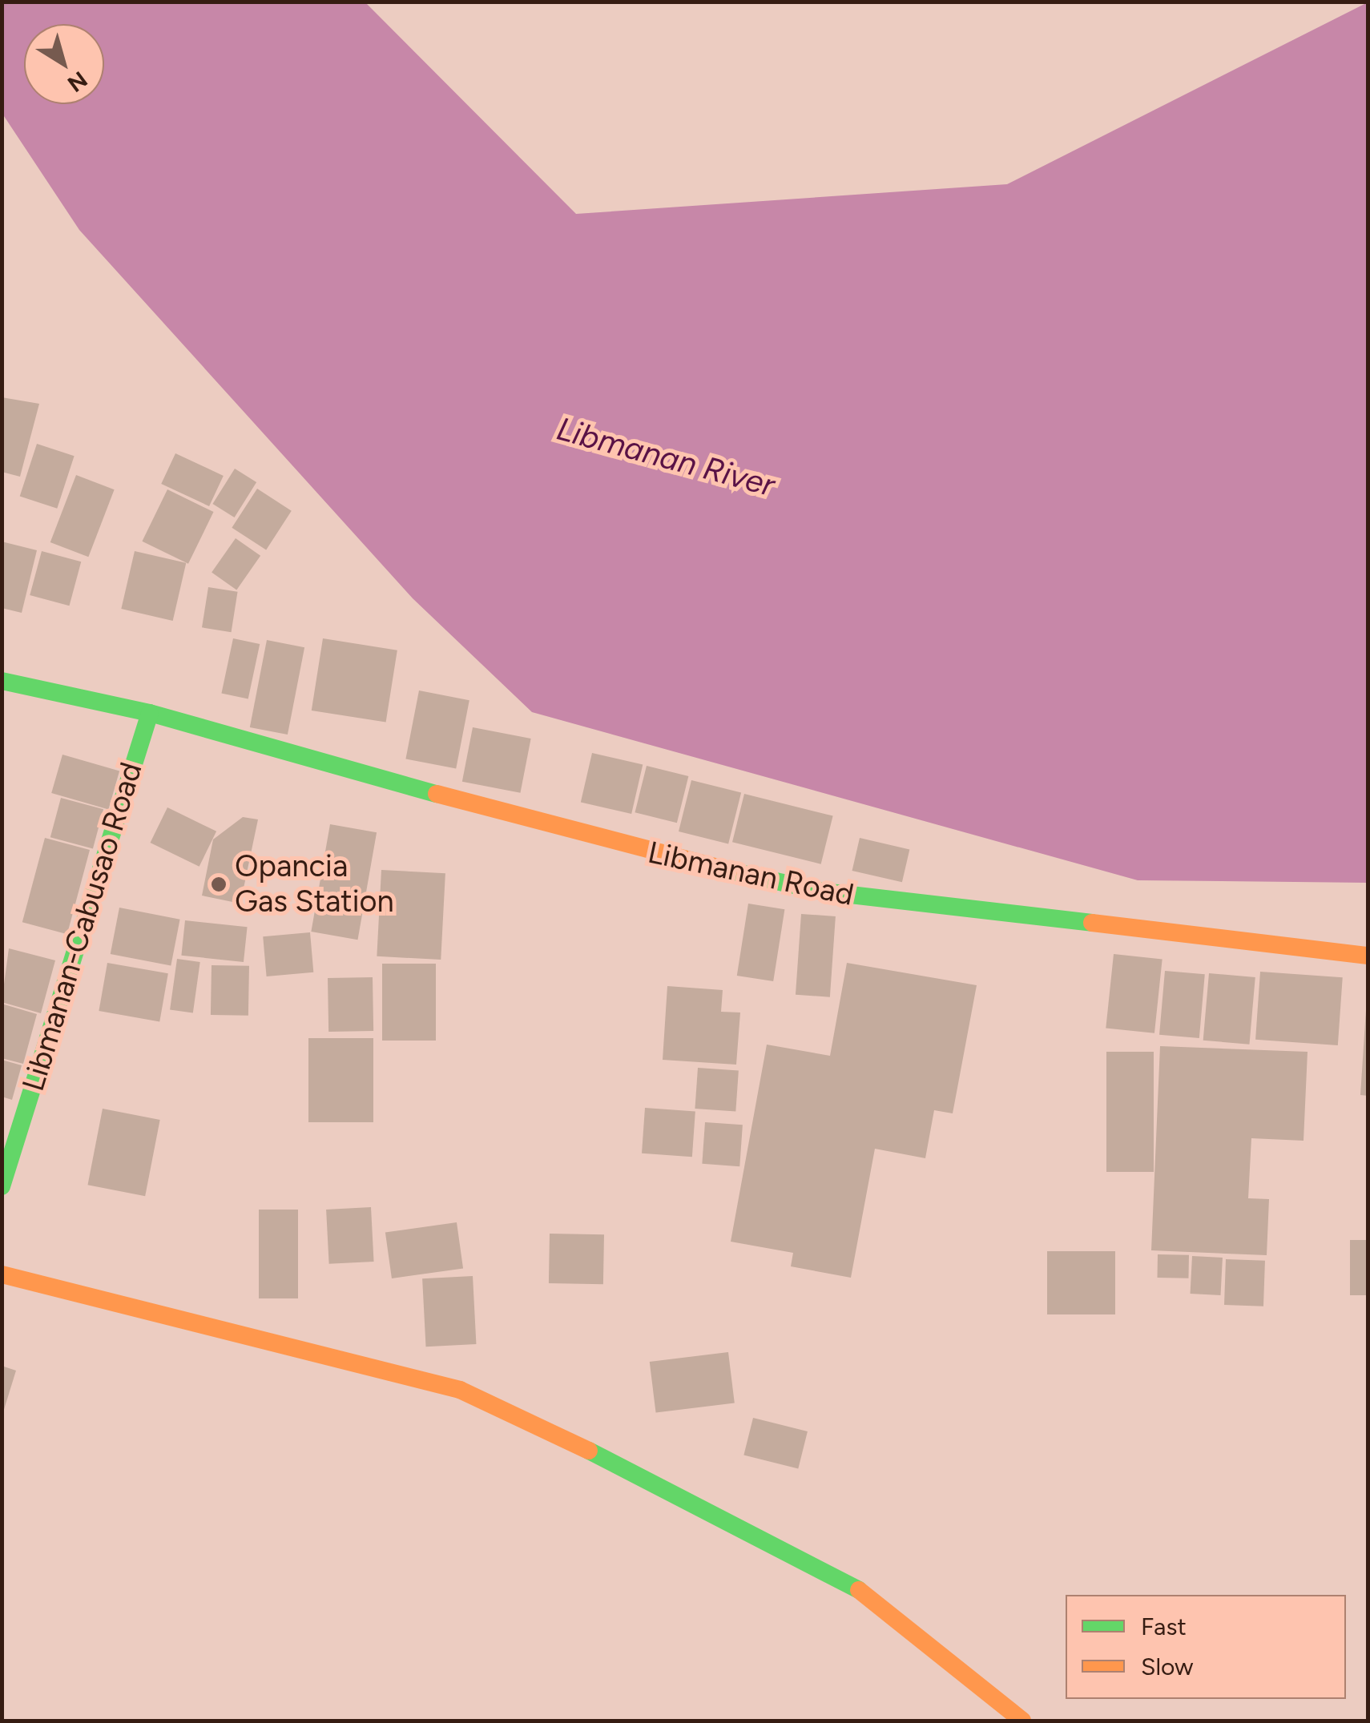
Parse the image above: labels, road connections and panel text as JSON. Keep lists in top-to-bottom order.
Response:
{
  "streets": {
    "main road": ["Libmanan Road", "Libmanan-Cabusao Road"]
  },
  "crossings": [
    ["Libmanan Road", "Libmanan-Cabusao Road"]
  ],
  "water": ["Libmanan River"],
  "places": ["Opancia Gas Station"],
  "legend": ["Fast", "Slow"],
  "north": "bottom right"
}
